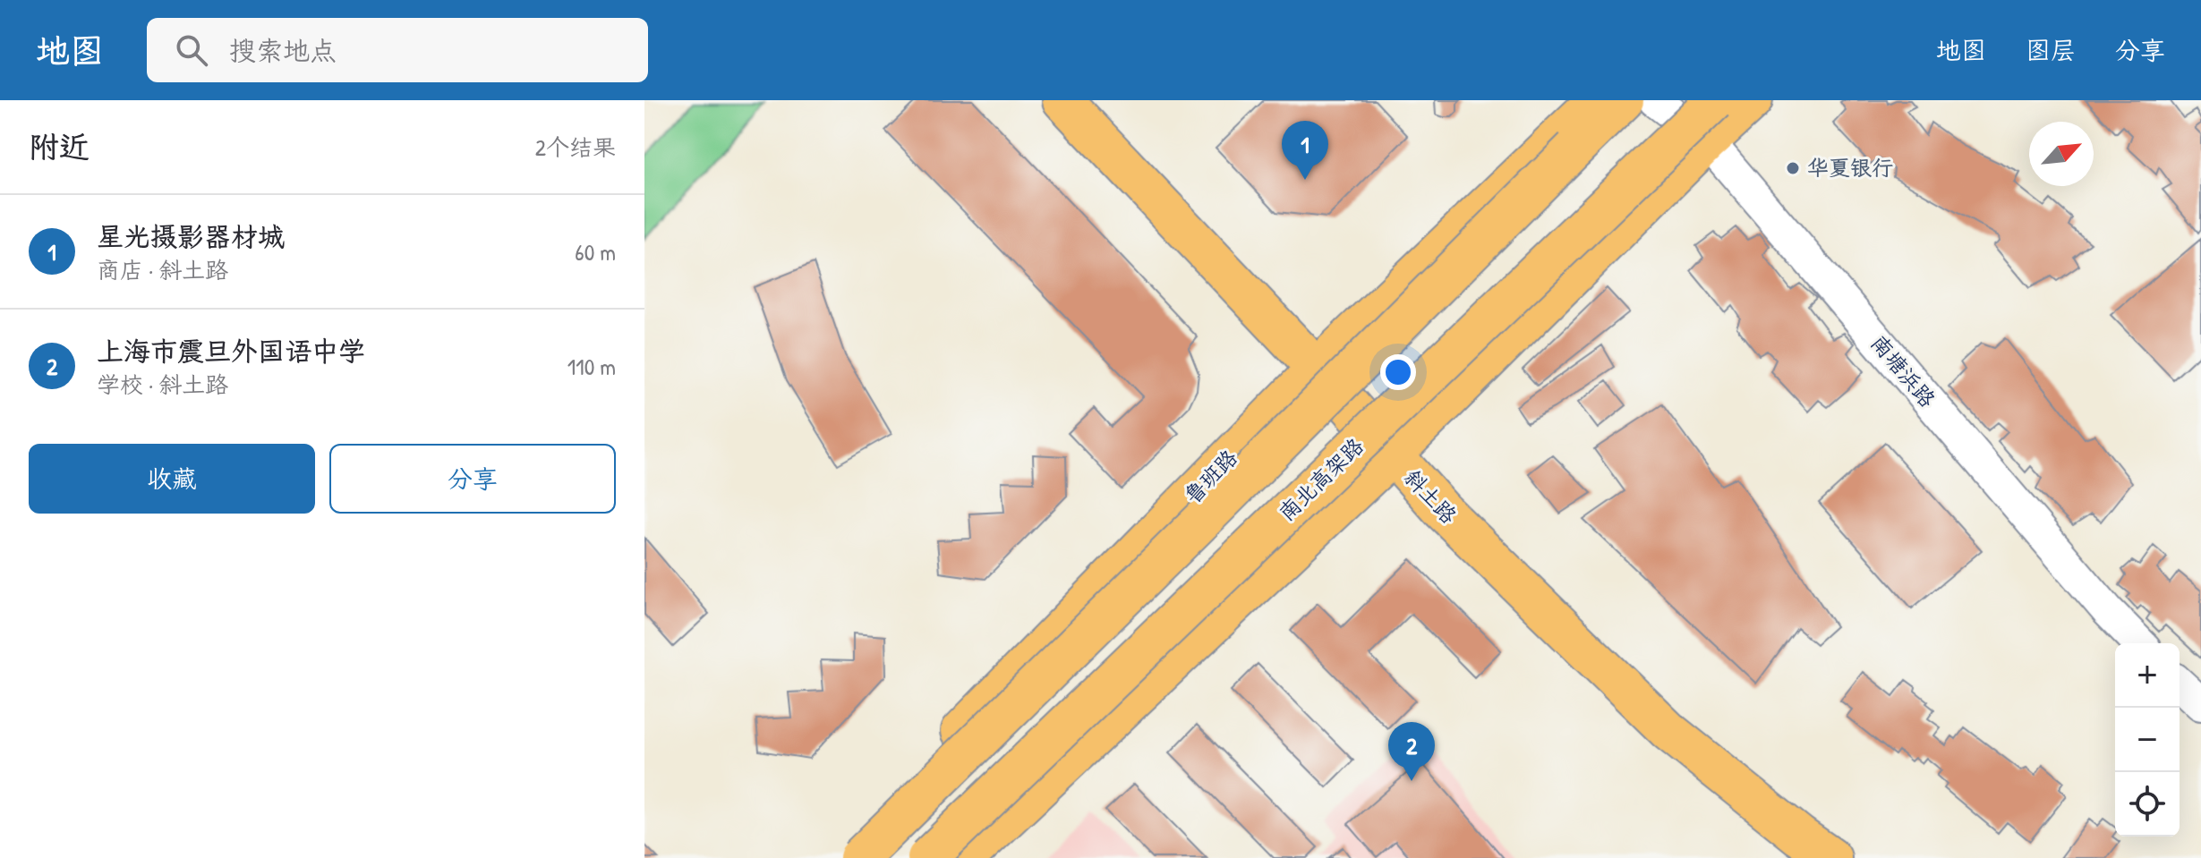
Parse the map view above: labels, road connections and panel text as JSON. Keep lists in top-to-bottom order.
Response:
{
  "streets": {
    "main road": ["鲁班路", "南北高架路", "斜土路"],
    "street": ["南塘浜路"]
  },
  "crossings": [
    ["鲁班路", "斜土路"]
  ],
  "places": ["华夏银行"],
  "north": "top right",
  "page": {
    "header": "地图",
    "search": "搜索地点",
    "nav": ["地图", "图层", "分享"],
    "heading": ["附近", "2个结果"],
    "pins": ["1", "2"],
    "list": [
      {
        "mark": "1",
        "name": "星光摄影器材城",
        "note": "商店 · 斜土路",
        "value": "60 m"
      },
      {
        "mark": "2",
        "name": "上海市震旦外国语中学",
        "note": "学校 · 斜土路",
        "value": "110 m"
      }
    ],
    "buttons": ["收藏", "分享"],
    "map_buttons": ["+", "−"]
  }
}
